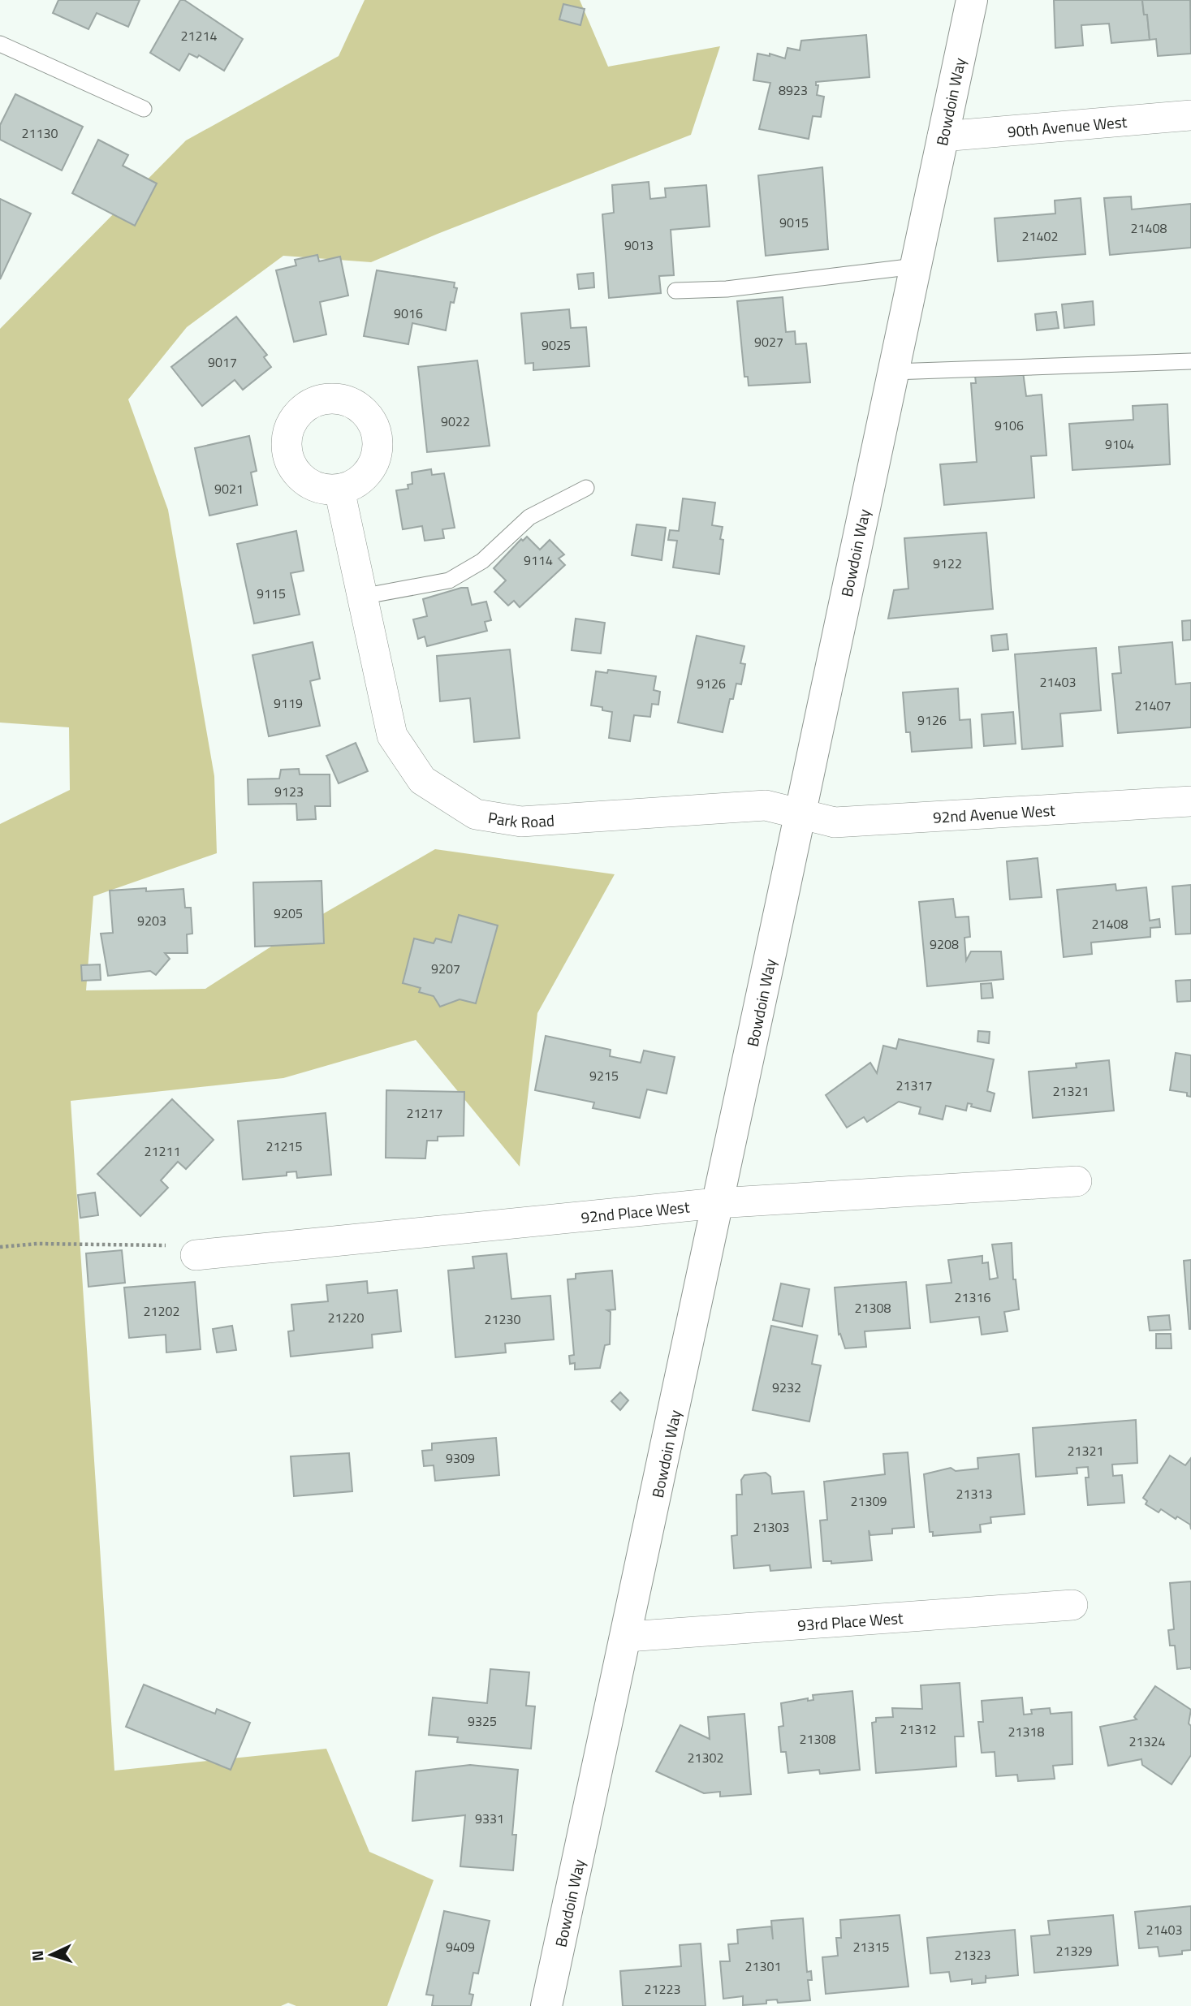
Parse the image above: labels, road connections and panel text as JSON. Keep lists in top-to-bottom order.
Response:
{
  "streets": {
    "street": [
      "Bowdoin Way",
      "90th Avenue West",
      "92nd Avenue West",
      "Park Road",
      "92nd Place West",
      "93rd Place West"
    ]
  },
  "crossings": [
    ["Bowdoin Way", "90th Avenue West"],
    ["Bowdoin Way", "92nd Avenue West"],
    ["Bowdoin Way", "Park Road"],
    ["Bowdoin Way", "92nd Place West"],
    ["Bowdoin Way", "93rd Place West"],
    ["92nd Avenue West", "Park Road"]
  ],
  "house_numbers": [
    "21214",
    "8923",
    "21130",
    "9015",
    "21408",
    "21402",
    "9013",
    "9016",
    "9027",
    "9025",
    "9017",
    "9022",
    "9106",
    "9104",
    "9021",
    "9114",
    "9122",
    "9115",
    "21403",
    "9126",
    "9119",
    "21407",
    "9126",
    "9123",
    "9205",
    "9203",
    "21408",
    "9208",
    "9207",
    "9215",
    "21317",
    "21321",
    "21217",
    "21215",
    "21211",
    "21316",
    "21308",
    "21202",
    "21220",
    "21230",
    "9232",
    "21321",
    "9309",
    "21313",
    "21309",
    "21303",
    "9325",
    "21312",
    "21318",
    "21308",
    "21324",
    "21302",
    "9331",
    "21403",
    "9409",
    "21315",
    "21329",
    "21323",
    "21301",
    "21223"
  ],
  "north": "left"
}
